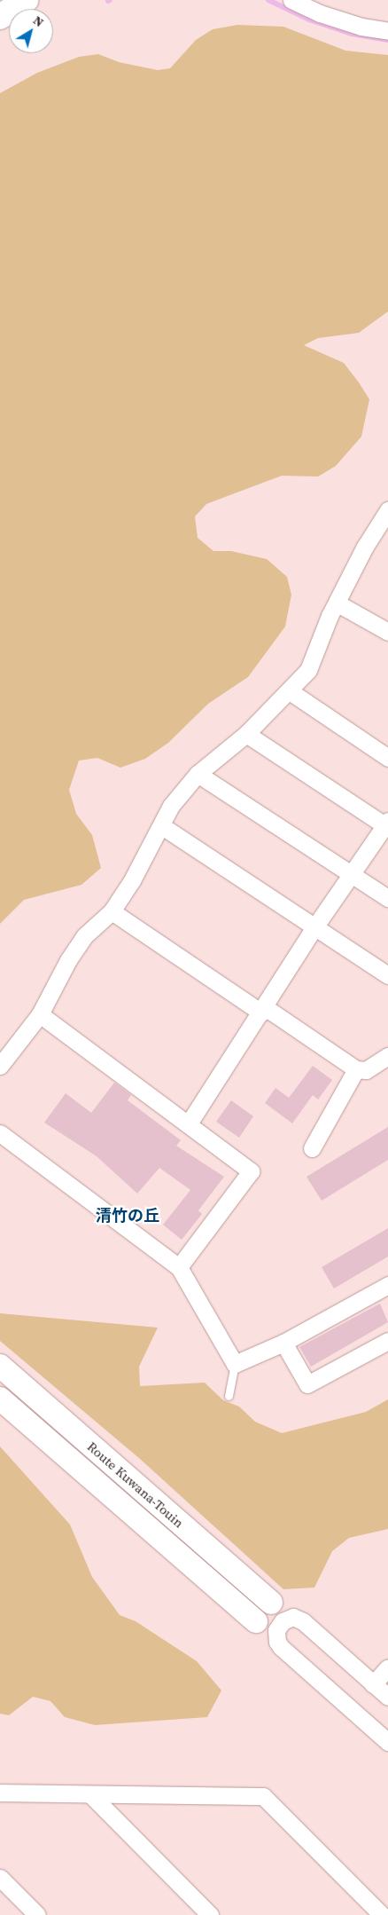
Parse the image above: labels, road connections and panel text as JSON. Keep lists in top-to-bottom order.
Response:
{
  "streets": {
    "main road": ["Route Kuwana-Touin"]
  },
  "districts": ["清竹の丘"],
  "north": "top right"
}
